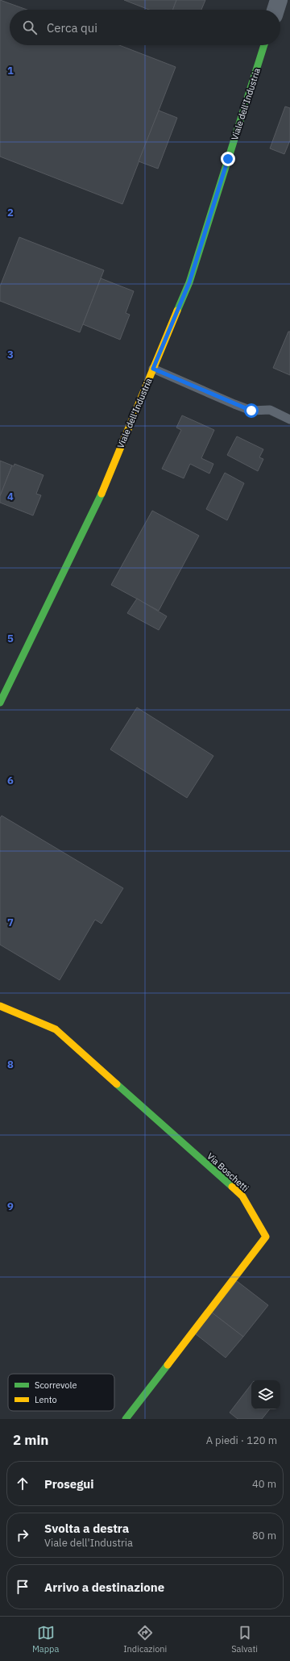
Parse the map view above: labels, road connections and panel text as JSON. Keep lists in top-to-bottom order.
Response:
{
  "streets": {
    "street": ["Viale dell'Industria", "Via Boschetti"]
  },
  "legend": ["Scorrevole", "Lento"],
  "page": {
    "search": "Cerca qui",
    "heading": ["2 min", "A piedi · 120 m"],
    "list": [
      ["Prosegui", "40 m"],
      ["Svolta a destra", "Viale dell'Industria", "80 m"],
      "Arrivo a destinazione"
    ],
    "nav": ["Mappa", "Indicazioni", "Salvati"]
  },
  "grid": {
    "rows": [
      "1",
      "2",
      "3",
      "4",
      "5",
      "6",
      "7",
      "8",
      "9"
    ]
  }
}
